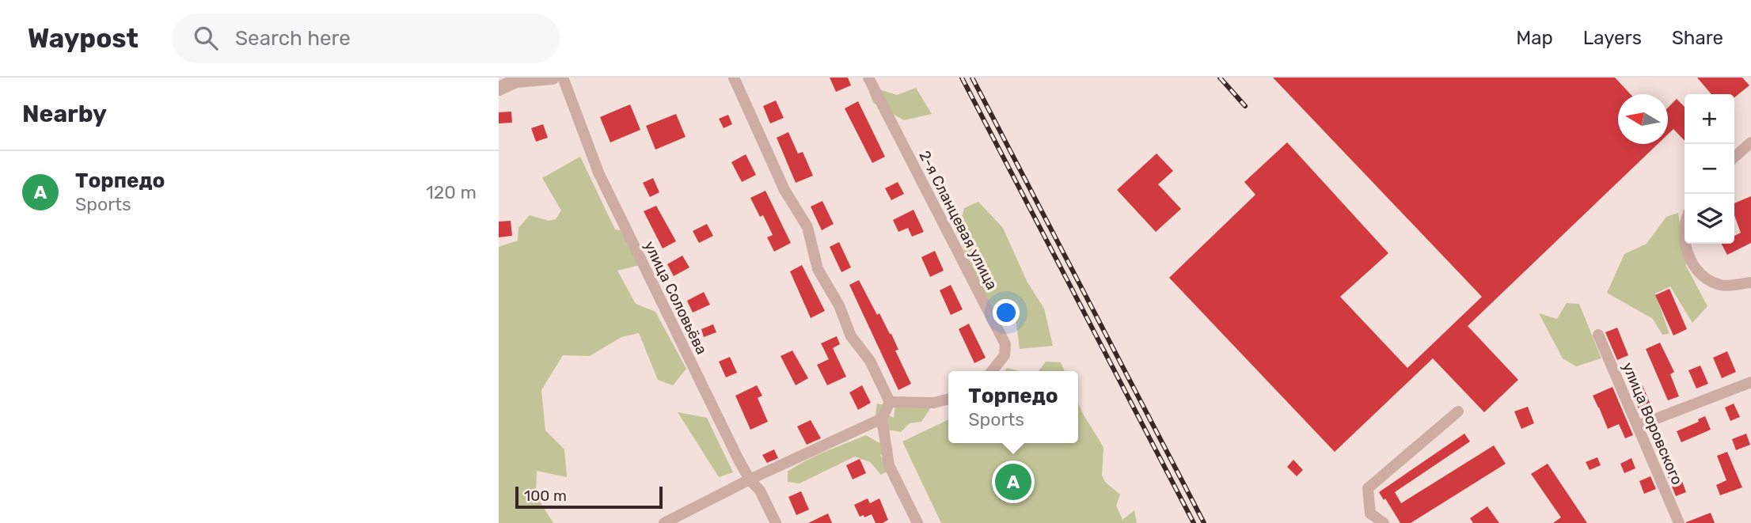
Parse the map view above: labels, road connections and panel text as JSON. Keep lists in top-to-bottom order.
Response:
{
  "streets": {
    "street": ["2-я Сланцевая улица", "улица Соловьёва", "улица Воровского"]
  },
  "scale_bar": "100 m",
  "north": "left",
  "page": {
    "header": "Waypost",
    "search": "Search here",
    "nav": ["Map", "Layers", "Share"],
    "heading": "Nearby",
    "map_buttons": ["+", "−"],
    "list": [
      {
        "mark": "A",
        "name": "Торпедо",
        "note": "Sports",
        "value": "120 m"
      }
    ],
    "popup": ["Торпедо", "Sports"],
    "pins": "A",
    "scale": "100 m"
  }
}
